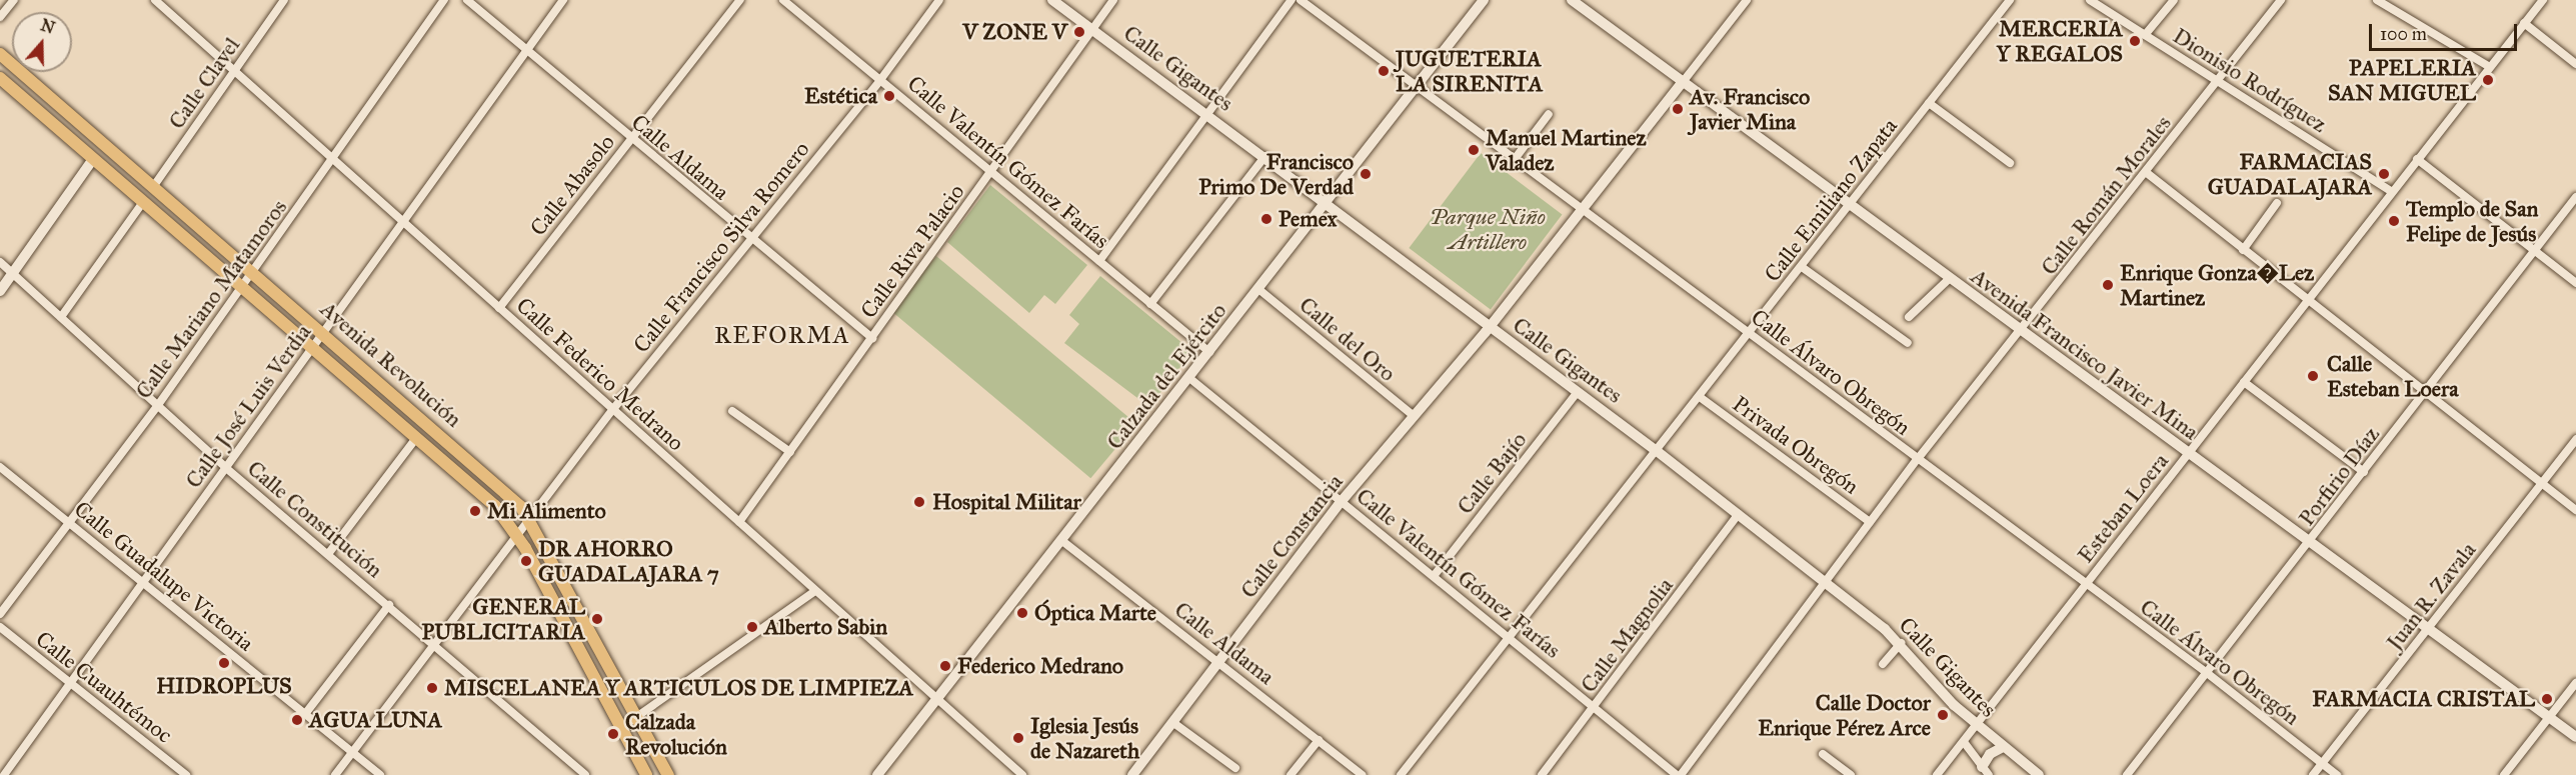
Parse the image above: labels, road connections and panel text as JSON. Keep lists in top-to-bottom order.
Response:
{
  "streets": {
    "main road": [
      "Calle Gigantes",
      "Avenida Francisco Javier Mina",
      "Avenida Revolución",
      "Calzada del Ejército",
      "Calle Constancia"
    ],
    "street": [
      "Dionisio Rodríguez",
      "Calle Clavel",
      "Calle Aldama",
      "Calle Valentín Gómez Farías",
      "Calle Abasolo",
      "Calle Román Morales",
      "Calle Emiliano Zapata",
      "Calle Francisco Silva Romero",
      "Calle Riva Palacio",
      "Calle Mariano Matamoros",
      "Calle del Oro",
      "Calle Álvaro Obregón",
      "Calle Federico Medrano",
      "Calle José Luis Verdia",
      "Privada Obregón",
      "Calle Bajío",
      "Porfirio Díaz",
      "Esteban Loera",
      "Calle Constitución",
      "Calle Guadalupe Victoria",
      "Juan R. Zavala",
      "Calle Magnolia",
      "Calle Cuauhtémoc"
    ]
  },
  "crossings": [
    ["Calle Gigantes", "Calle Román Morales"],
    ["Calle Gigantes", "Calle Emiliano Zapata"],
    ["Calle Gigantes", "Calle Riva Palacio"],
    ["Calle Gigantes", "Calzada del Ejército"],
    ["Calle Gigantes", "Calle Bajío"],
    ["Calle Gigantes", "Esteban Loera"],
    ["Calle Gigantes", "Calle Constancia"],
    ["Calle Gigantes", "Calle Magnolia"],
    ["Dionisio Rodríguez", "Calle Román Morales"],
    ["Dionisio Rodríguez", "Esteban Loera"],
    ["Calle Clavel", "Avenida Revolución"],
    ["Calle Clavel", "Calle Federico Medrano"],
    ["Calle Aldama", "Calle Abasolo"],
    ["Calle Aldama", "Calle Francisco Silva Romero"],
    ["Calle Aldama", "Calle Riva Palacio"],
    ["Calle Aldama", "Calzada del Ejército"],
    ["Calle Aldama", "Calle José Luis Verdia"],
    ["Calle Aldama", "Calle Constancia"],
    ["Calle Valentín Gómez Farías", "Calle Román Morales"],
    ["Calle Valentín Gómez Farías", "Calle Emiliano Zapata"],
    ["Calle Valentín Gómez Farías", "Calle Francisco Silva Romero"],
    ["Calle Valentín Gómez Farías", "Calle Riva Palacio"],
    ["Calle Valentín Gómez Farías", "Calzada del Ejército"],
    ["Calle Valentín Gómez Farías", "Calle Bajío"],
    ["Calle Valentín Gómez Farías", "Calle Constancia"],
    ["Calle Valentín Gómez Farías", "Calle Magnolia"],
    ["Calle Abasolo", "Calle Federico Medrano"],
    ["Calle Román Morales", "Avenida Francisco Javier Mina"],
    ["Calle Román Morales", "Calle Álvaro Obregón"],
    ["Calle Román Morales", "Privada Obregón"],
    ["Calle Emiliano Zapata", "Avenida Francisco Javier Mina"],
    ["Calle Emiliano Zapata", "Calle Álvaro Obregón"],
    ["Calle Emiliano Zapata", "Privada Obregón"],
    ["Calle Francisco Silva Romero", "Avenida Revolución"],
    ["Calle Francisco Silva Romero", "Calle Federico Medrano"],
    ["Calle Francisco Silva Romero", "Calle Constitución"],
    ["Calle Francisco Silva Romero", "Calle Guadalupe Victoria"],
    ["Calle Riva Palacio", "Calle Federico Medrano"],
    ["Calle Mariano Matamoros", "Avenida Revolución"],
    ["Calle Mariano Matamoros", "Calle Federico Medrano"],
    ["Calle Mariano Matamoros", "Calle Constitución"],
    ["Calle Mariano Matamoros", "Calle Guadalupe Victoria"],
    ["Calle del Oro", "Calzada del Ejército"],
    ["Calle del Oro", "Calle Constancia"],
    ["Avenida Francisco Javier Mina", "Porfirio Díaz"],
    ["Avenida Francisco Javier Mina", "Esteban Loera"],
    ["Avenida Francisco Javier Mina", "Calle Constancia"],
    ["Avenida Francisco Javier Mina", "Juan R. Zavala"],
    ["Avenida Revolución", "Calle José Luis Verdia"],
    ["Calle Álvaro Obregón", "Calzada del Ejército"],
    ["Calle Álvaro Obregón", "Porfirio Díaz"],
    ["Calle Álvaro Obregón", "Esteban Loera"],
    ["Calle Álvaro Obregón", "Calle Constancia"],
    ["Calle Álvaro Obregón", "Juan R. Zavala"],
    ["Calle Federico Medrano", "Calzada del Ejército"],
    ["Calle Federico Medrano", "Calle José Luis Verdia"],
    ["Calle José Luis Verdia", "Calle Constitución"],
    ["Calle José Luis Verdia", "Calle Guadalupe Victoria"],
    ["Calle José Luis Verdia", "Calle Cuauhtémoc"]
  ],
  "districts": ["REFORMA"],
  "parks": ["Parque Niño Artillero"],
  "places": [
    "V ZONE V",
    "MERCERIA Y REGALOS",
    "JUGUETERIA LA SIRENITA",
    "PAPELERIA SAN MIGUEL",
    "Estética",
    "Av. Francisco Javier Mina",
    "Manuel Martinez Valadez",
    "Francisco Primo De Verdad",
    "FARMACIAS GUADALAJARA",
    "Pemex",
    "Templo de San Felipe de Jesús",
    "Enrique Gonza�Lez Martinez",
    "Calle Esteban Loera",
    "Hospital Militar",
    "Mi Alimento",
    "DR AHORRO GUADALAJARA 7",
    "Óptica Marte",
    "GENERAL PUBLICITARIA",
    "Alberto Sabin",
    "HIDROPLUS",
    "Federico Medrano",
    "MISCELANEA Y ARTICULOS DE LIMPIEZA",
    "FARMACIA CRISTAL",
    "Calle Doctor Enrique Pérez Arce",
    "AGUA LUNA",
    "Calzada Revolución",
    "Iglesia Jesús de Nazareth"
  ],
  "scale_bar": "100 m",
  "north": "top"
}
